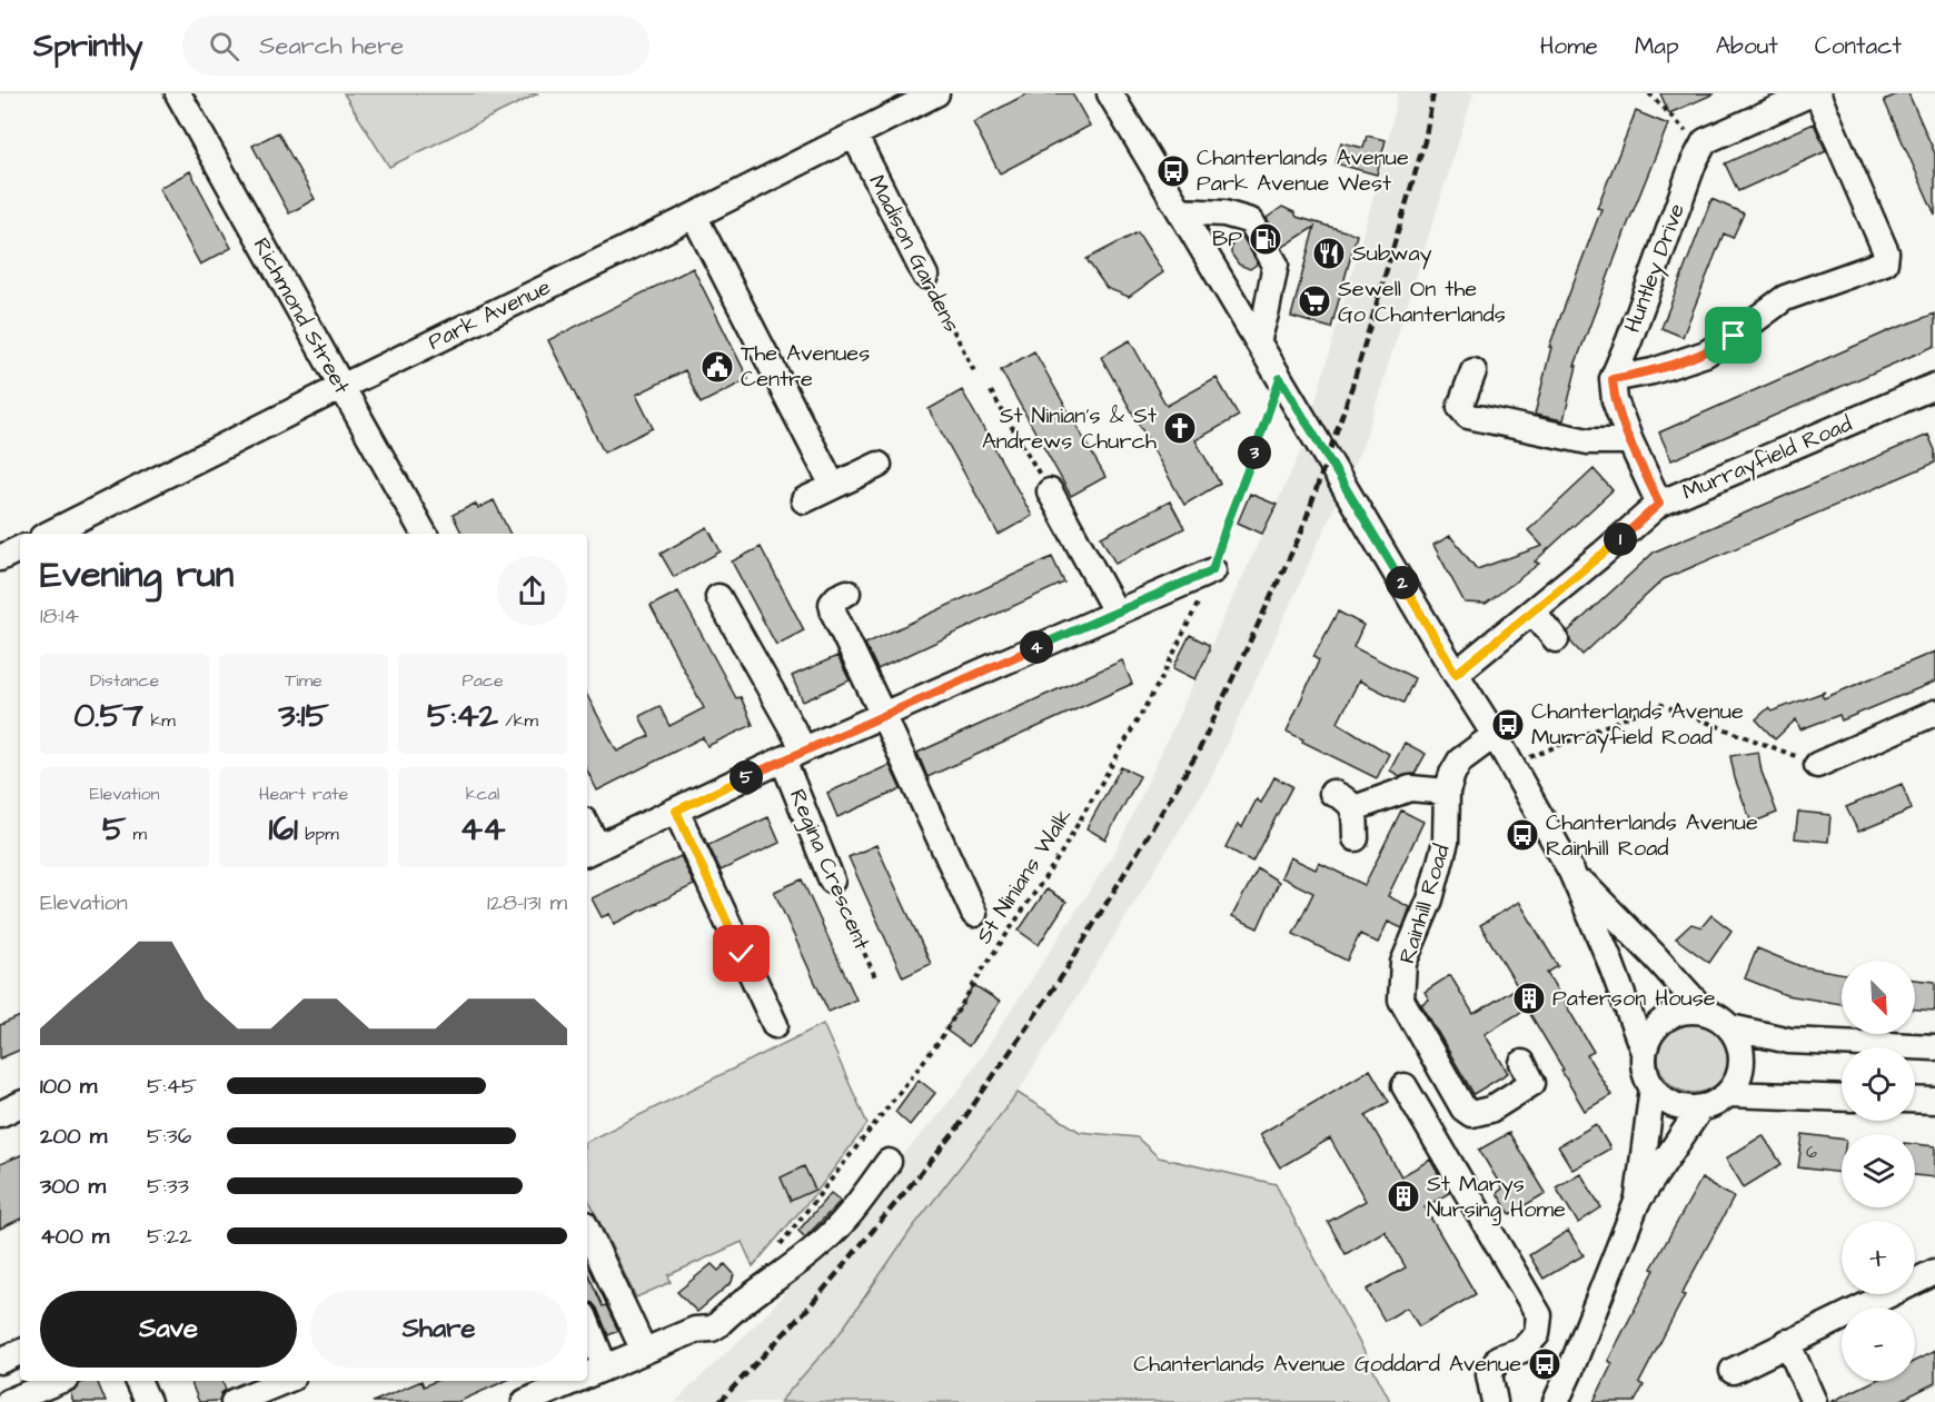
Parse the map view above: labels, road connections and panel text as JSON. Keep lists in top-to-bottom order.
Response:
{
  "streets": {
    "street": [
      "Madison Gardens",
      "Huntley Drive",
      "Park Avenue",
      "Richmond Street",
      "Murrayfield Road",
      "Regina Crescent",
      "Rainhill Road"
    ],
    "path": ["St Ninians Walk"]
  },
  "crossings": [
    ["Madison Gardens", "Park Avenue"],
    ["Park Avenue", "Richmond Street"]
  ],
  "places": {
    "bus stop": [
      "Chanterlands Avenue Park Avenue West",
      "Chanterlands Avenue Murrayfield Road",
      "Chanterlands Avenue Rainhill Road",
      "Chanterlands Avenue Goddard Avenue"
    ],
    "fuel station": ["BP"],
    "restaurant": ["Subway"],
    "supermarket": ["Sewell On the Go Chanterlands"],
    "public building": ["The Avenues Centre"],
    "church": ["St Ninian's & St Andrews Church"],
    "building": ["Paterson House", "St Marys Nursing Home"]
  },
  "house_numbers": ["6"],
  "north": "bottom right",
  "page": {
    "header": "Sprintly",
    "search": "Search here",
    "nav": [
      "Home",
      "Map",
      "About",
      "Contact"
    ],
    "pins": [
      "3",
      "1",
      "2",
      "4",
      "5"
    ],
    "heading": ["Evening run", "18:14"],
    "stats": [
      ["Distance", "0.57 km"],
      ["Time", "3:15"],
      ["Pace", "5:42 /km"],
      ["Elevation", "5 m"],
      ["Heart rate", "161 bpm"],
      ["kcal", "44"]
    ],
    "chart": ["Elevation", "128–131 m"],
    "map_buttons": ["+", "−"],
    "list": [
      {
        "name": "100 m",
        "note": "5:45"
      },
      {
        "name": "200 m",
        "note": "5:36"
      },
      {
        "name": "300 m",
        "note": "5:33"
      },
      {
        "name": "400 m",
        "note": "5:22"
      }
    ],
    "buttons": ["Save", "Share"]
  }
}
